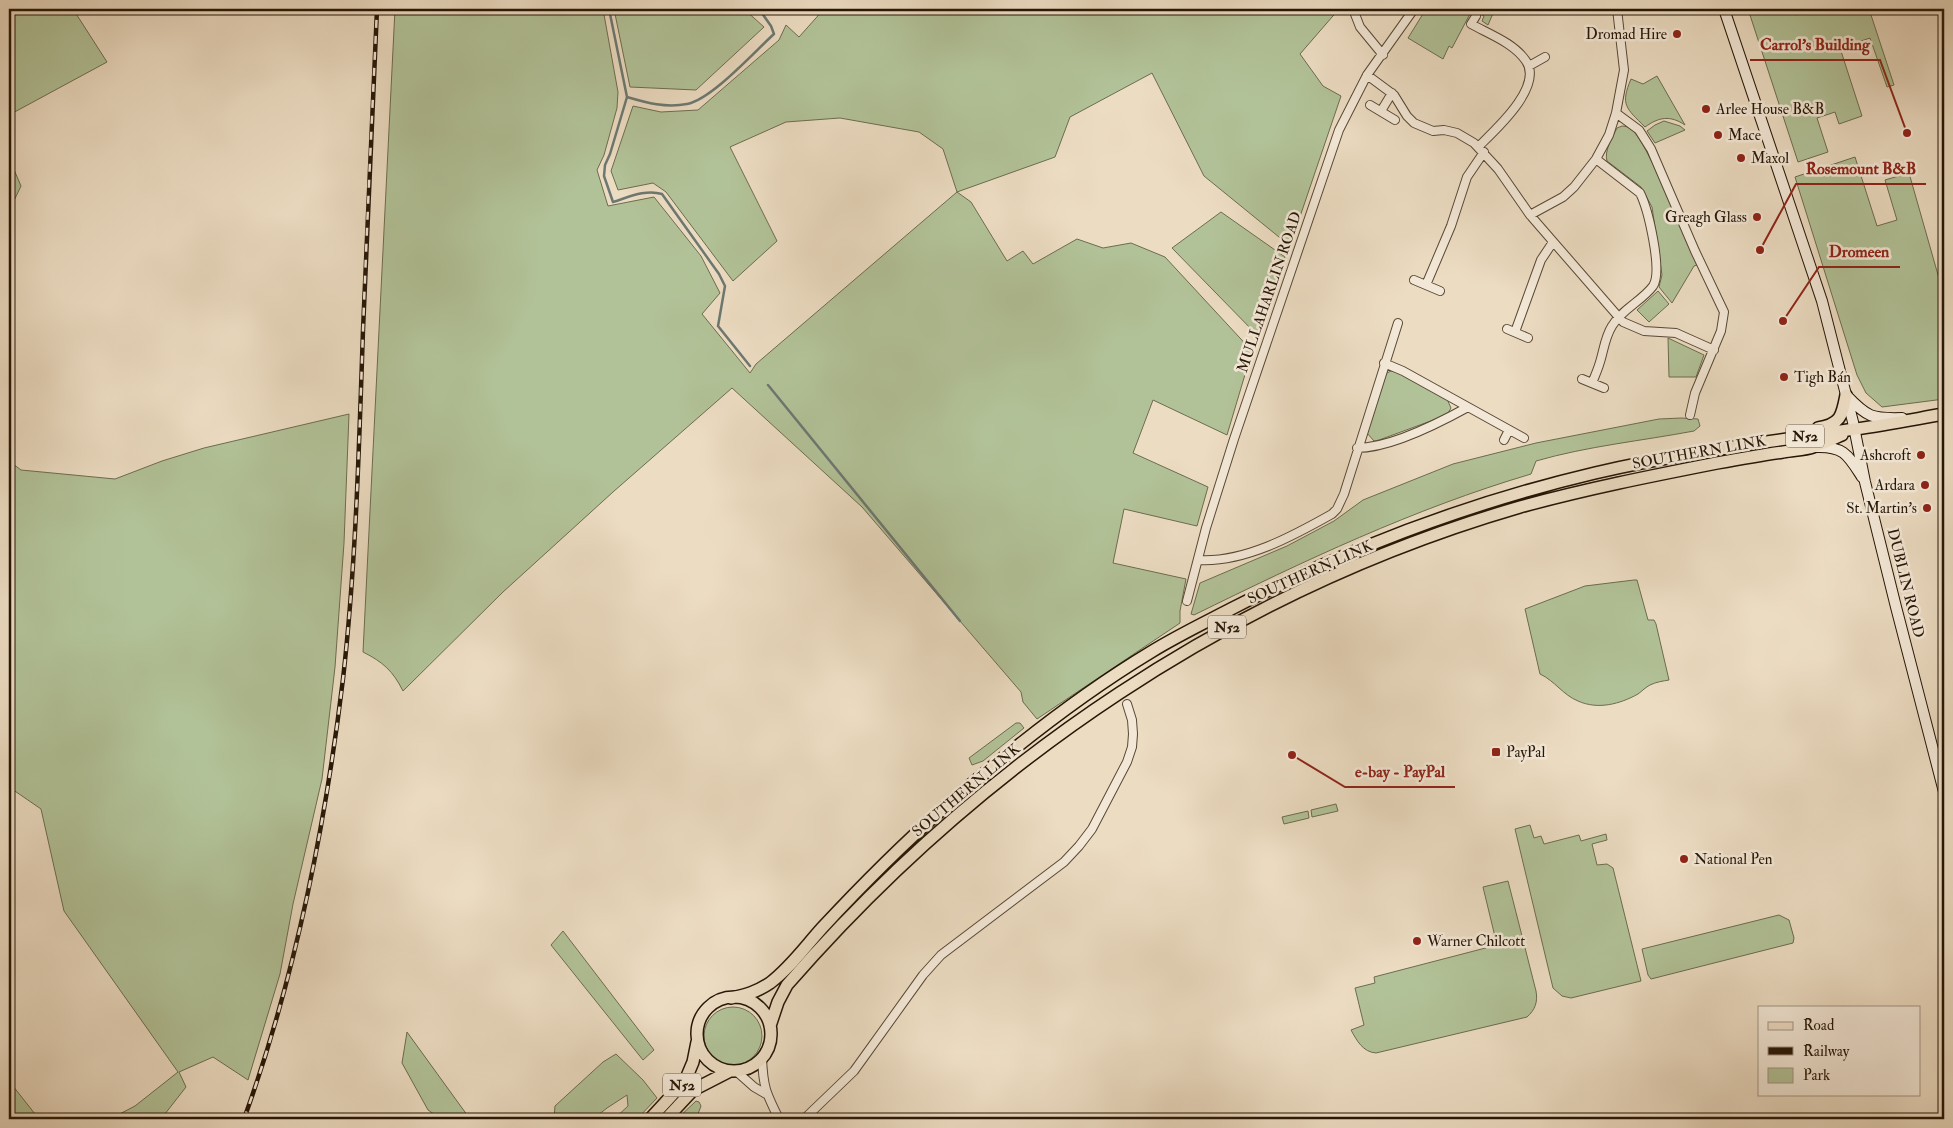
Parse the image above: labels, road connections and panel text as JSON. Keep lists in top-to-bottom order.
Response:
{
  "streets": {
    "main road": ["N52", "SOUTHERN LINK", "DUBLIN ROAD"],
    "street": ["MULLAHARLIN ROAD"]
  },
  "crossings": [
    ["N52", "SOUTHERN LINK"],
    ["N52", "DUBLIN ROAD"],
    ["SOUTHERN LINK", "DUBLIN ROAD"]
  ],
  "places": {
    "other": [
      "Dromad Hire",
      "Arlee House B&B",
      "Carrol's Building",
      "Mace",
      "Maxol",
      "Greagh Glass",
      "Rosemount B&B",
      "Dromeen",
      "Tigh Bán",
      "Ashcroft",
      "Ardara",
      "St. Martin's",
      "e-bay - PayPal",
      "National Pen",
      "Warner Chilcott"
    ],
    "transit": ["PayPal"]
  },
  "legend": ["Road", "Railway", "Park"]
}
